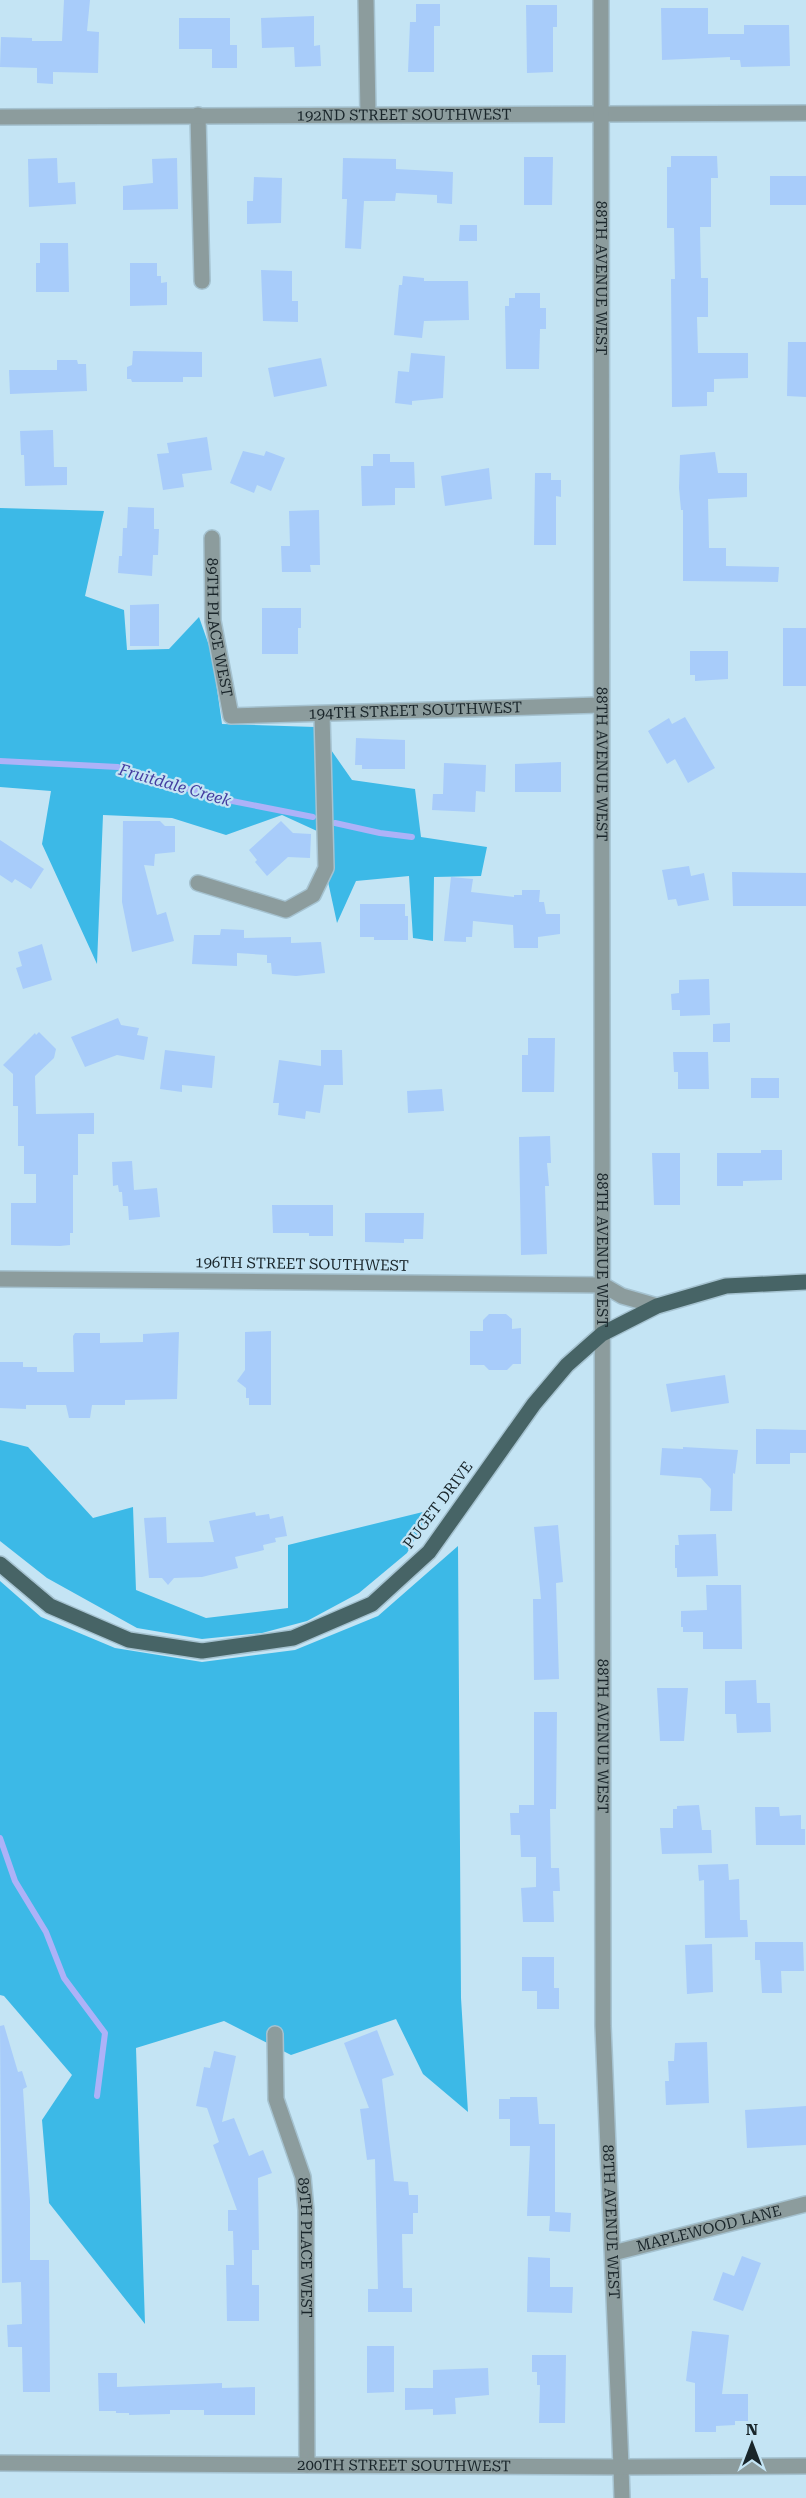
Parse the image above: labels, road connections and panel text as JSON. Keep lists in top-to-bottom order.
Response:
{
  "streets": {
    "main road": ["PUGET DRIVE"],
    "street": [
      "192ND STREET SOUTHWEST",
      "88TH AVENUE WEST",
      "89TH PLACE WEST",
      "194TH STREET SOUTHWEST",
      "196TH STREET SOUTHWEST",
      "MAPLEWOOD LANE",
      "200TH STREET SOUTHWEST"
    ]
  },
  "crossings": [
    ["192ND STREET SOUTHWEST", "88TH AVENUE WEST"],
    ["88TH AVENUE WEST", "194TH STREET SOUTHWEST"],
    ["88TH AVENUE WEST", "196TH STREET SOUTHWEST"],
    ["88TH AVENUE WEST", "PUGET DRIVE"],
    ["88TH AVENUE WEST", "MAPLEWOOD LANE"],
    ["88TH AVENUE WEST", "200TH STREET SOUTHWEST"],
    ["89TH PLACE WEST", "194TH STREET SOUTHWEST"],
    ["89TH PLACE WEST", "200TH STREET SOUTHWEST"]
  ],
  "water": ["Fruitdale Creek"],
  "north": "top"
}
